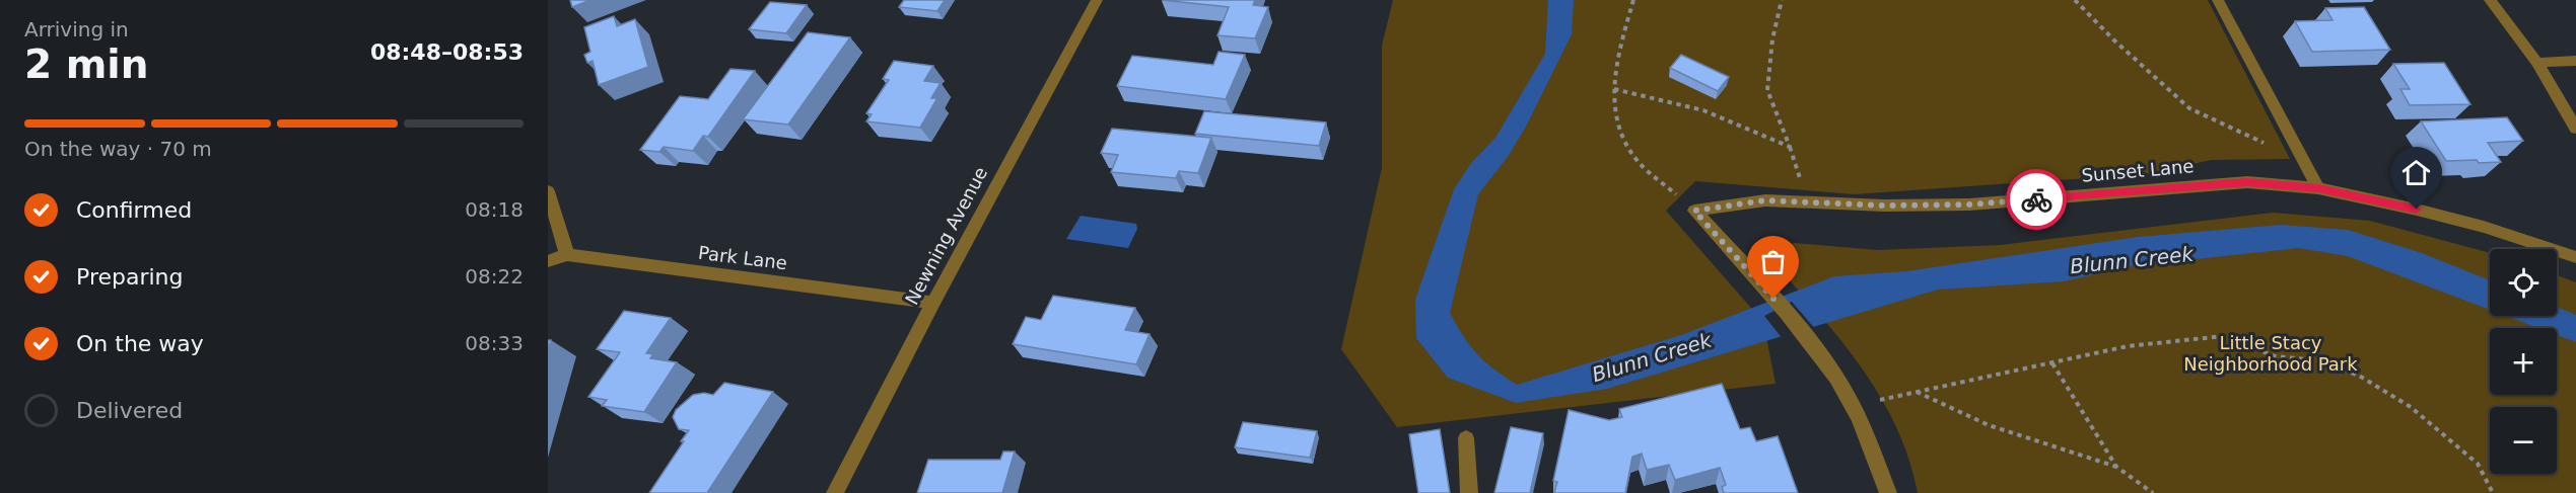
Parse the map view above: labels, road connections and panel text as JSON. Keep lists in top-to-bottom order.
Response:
{
  "streets": {
    "street": ["Sunset Lane", "Newning Avenue", "Park Lane"]
  },
  "crossings": [
    ["Newning Avenue", "Park Lane"]
  ],
  "water": ["Blunn Creek"],
  "parks": ["Little Stacy Neighborhood Park"],
  "page": {
    "heading": ["2 min", "Arriving in", "08:48–08:53"],
    "bar": "On the way · 70 m",
    "list": [
      ["Confirmed", "08:18"],
      ["Preparing", "08:22"],
      ["On the way", "08:33"],
      "Delivered"
    ],
    "map_buttons": ["+", "−"]
  }
}
